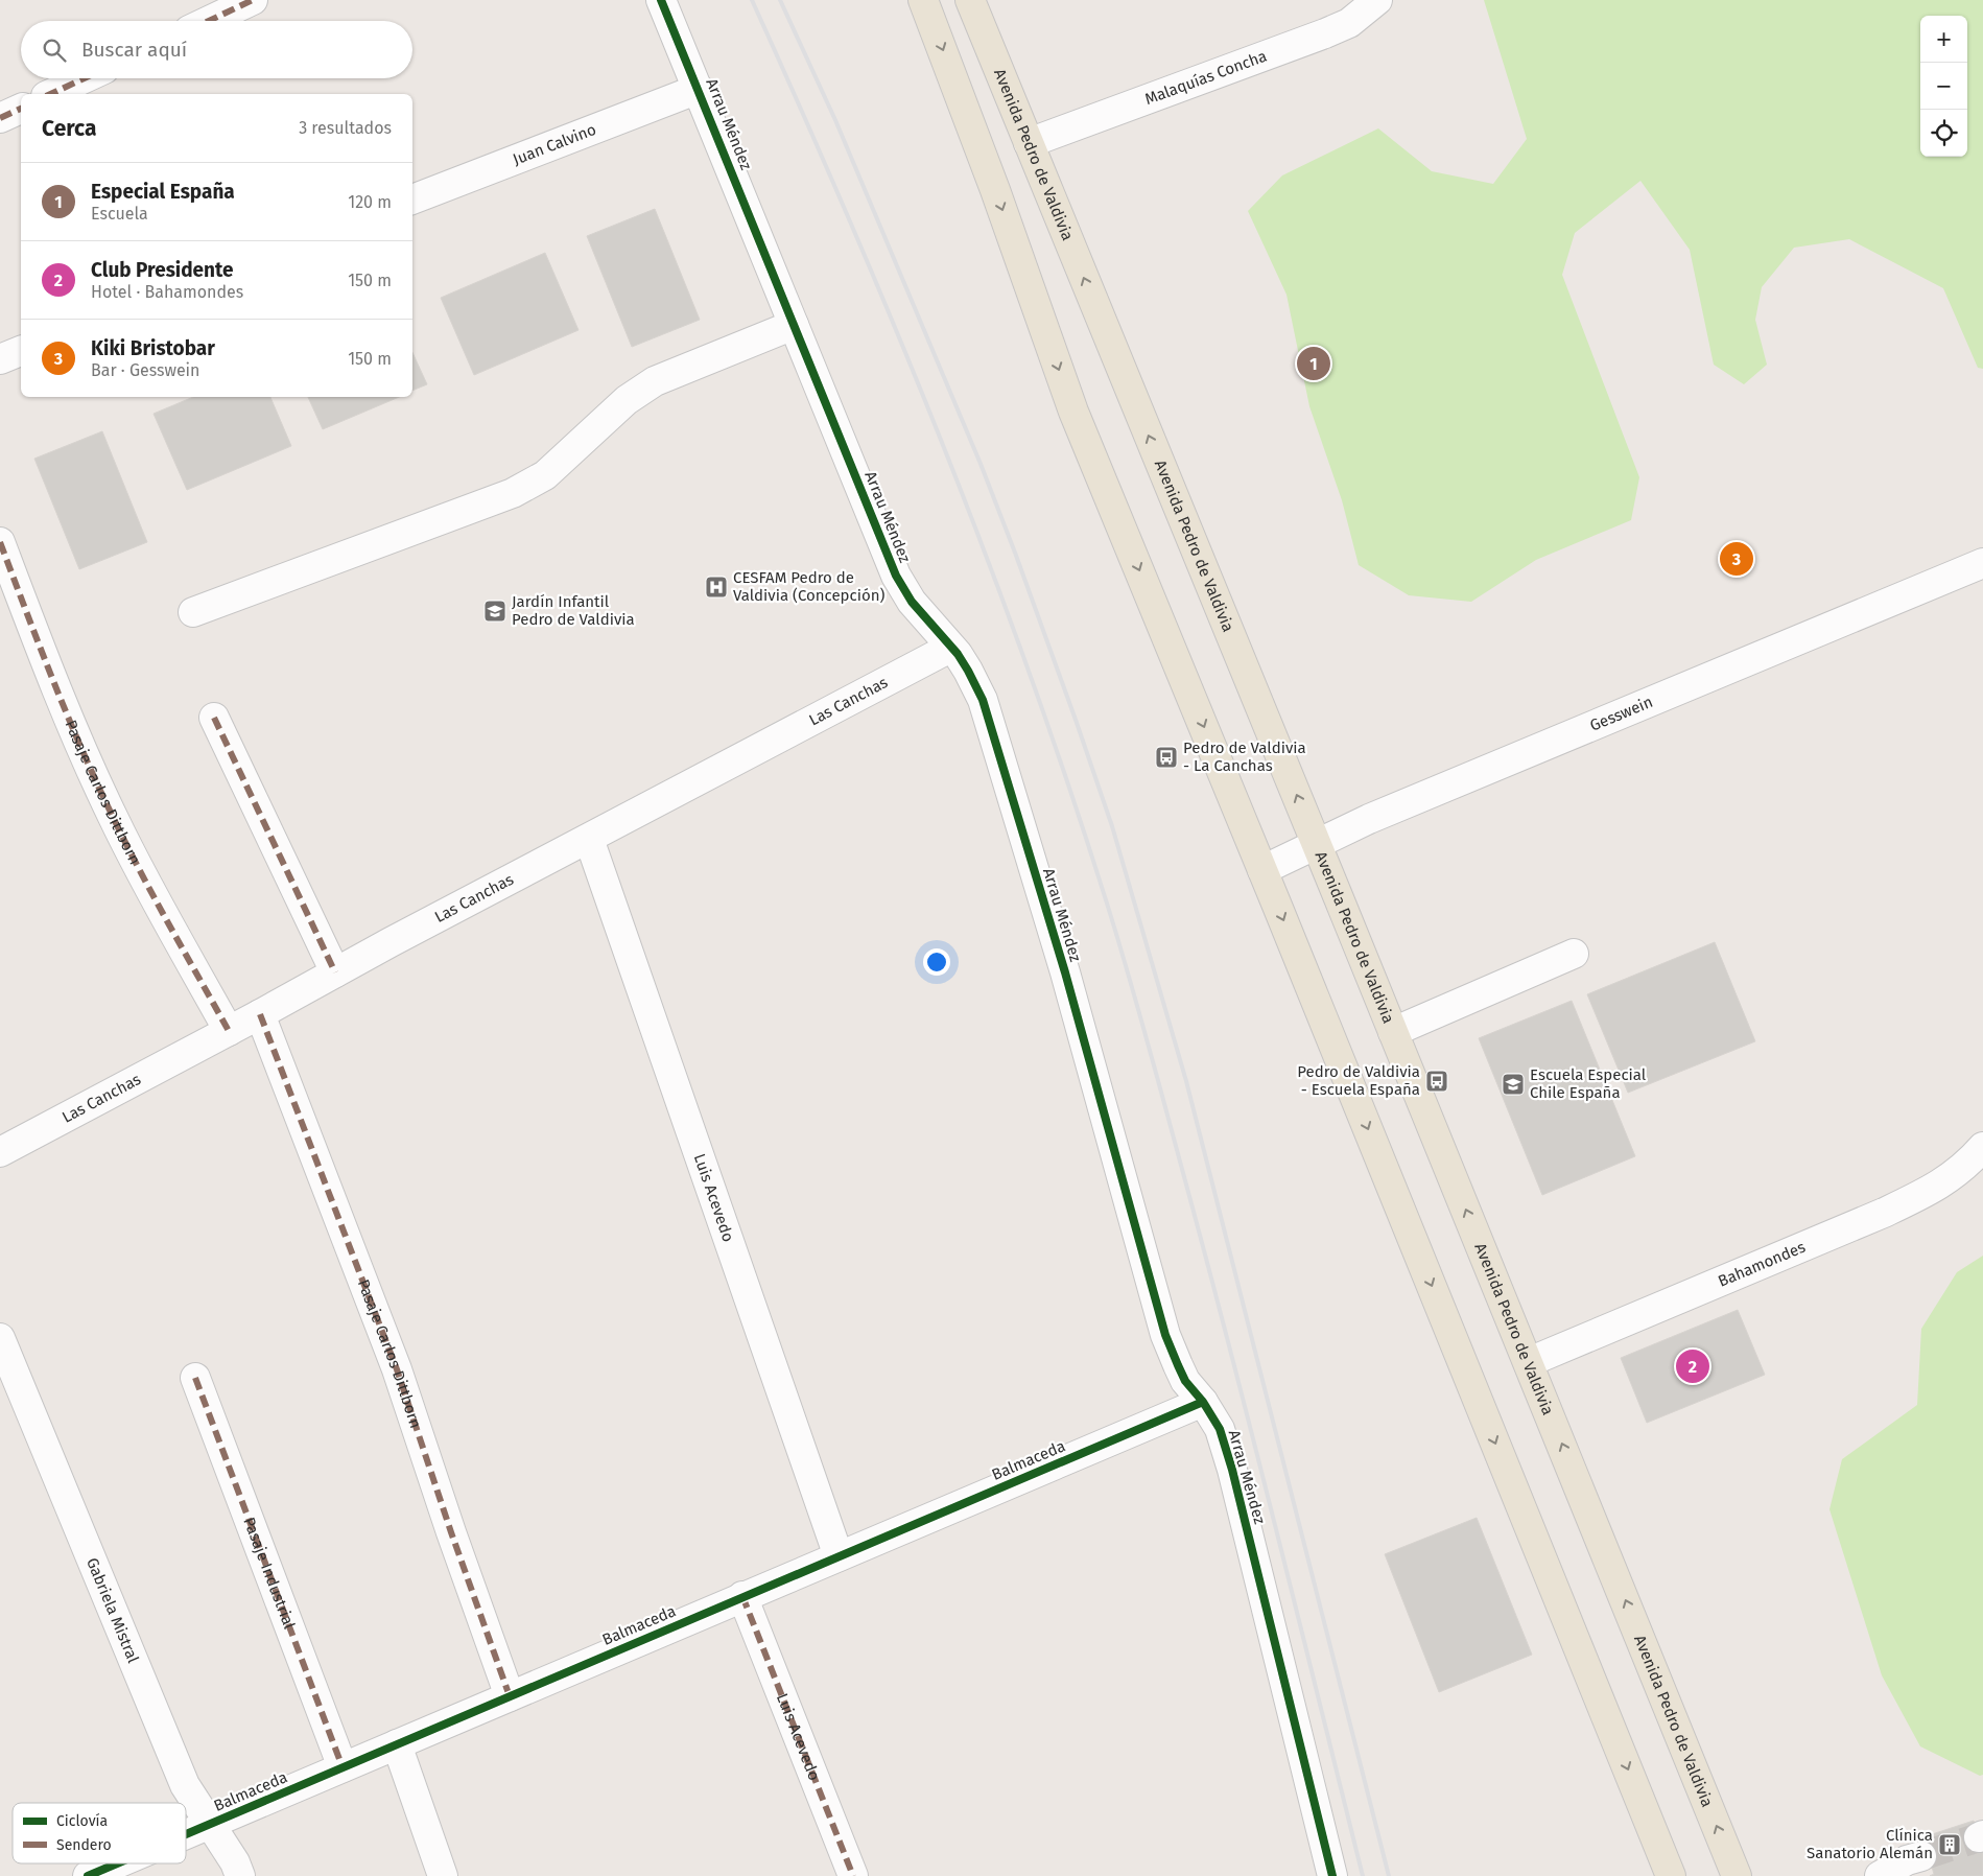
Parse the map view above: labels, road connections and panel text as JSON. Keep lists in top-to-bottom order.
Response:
{
  "streets": {
    "main road": ["Avenida Pedro de Valdivia"],
    "street": [
      "Malaquías Concha",
      "Arrau Méndez",
      "Juan Calvino",
      "Las Canchas",
      "Gesswein",
      "Pasaje Carlos Dittborn",
      "Luis Acevedo",
      "Bahamondes",
      "Balmaceda",
      "Pasaje Industrial",
      "Gabriela Mistral"
    ]
  },
  "crossings": [
    ["Malaquías Concha", "Avenida Pedro de Valdivia"],
    ["Arrau Méndez", "Juan Calvino"],
    ["Arrau Méndez", "Las Canchas"],
    ["Arrau Méndez", "Balmaceda"],
    ["Avenida Pedro de Valdivia", "Gesswein"],
    ["Avenida Pedro de Valdivia", "Bahamondes"],
    ["Las Canchas", "Pasaje Carlos Dittborn"],
    ["Las Canchas", "Luis Acevedo"],
    ["Pasaje Carlos Dittborn", "Balmaceda"],
    ["Luis Acevedo", "Balmaceda"],
    ["Balmaceda", "Pasaje Industrial"],
    ["Balmaceda", "Gabriela Mistral"]
  ],
  "places": {
    "hospital": ["CESFAM Pedro de Valdivia (Concepción)"],
    "school or university": ["Jardín Infantil Pedro de Valdivia", "Escuela Especial Chile España"],
    "bus stop": ["Pedro de Valdivia - La Canchas", "Pedro de Valdivia - Escuela España"],
    "building": ["Clínica Sanatorio Alemán"]
  },
  "legend": ["Ciclovía", "Sendero"],
  "page": {
    "map_buttons": ["+", "−"],
    "search": "Buscar aquí",
    "heading": ["Cerca", "3 resultados"],
    "list": [
      {
        "mark": "1",
        "name": "Especial España",
        "note": "Escuela",
        "value": "120 m"
      },
      {
        "mark": "2",
        "name": "Club Presidente",
        "note": "Hotel · Bahamondes",
        "value": "150 m"
      },
      {
        "mark": "3",
        "name": "Kiki Bristobar",
        "note": "Bar · Gesswein",
        "value": "150 m"
      }
    ],
    "pins": ["1", "3", "2"]
  }
}
